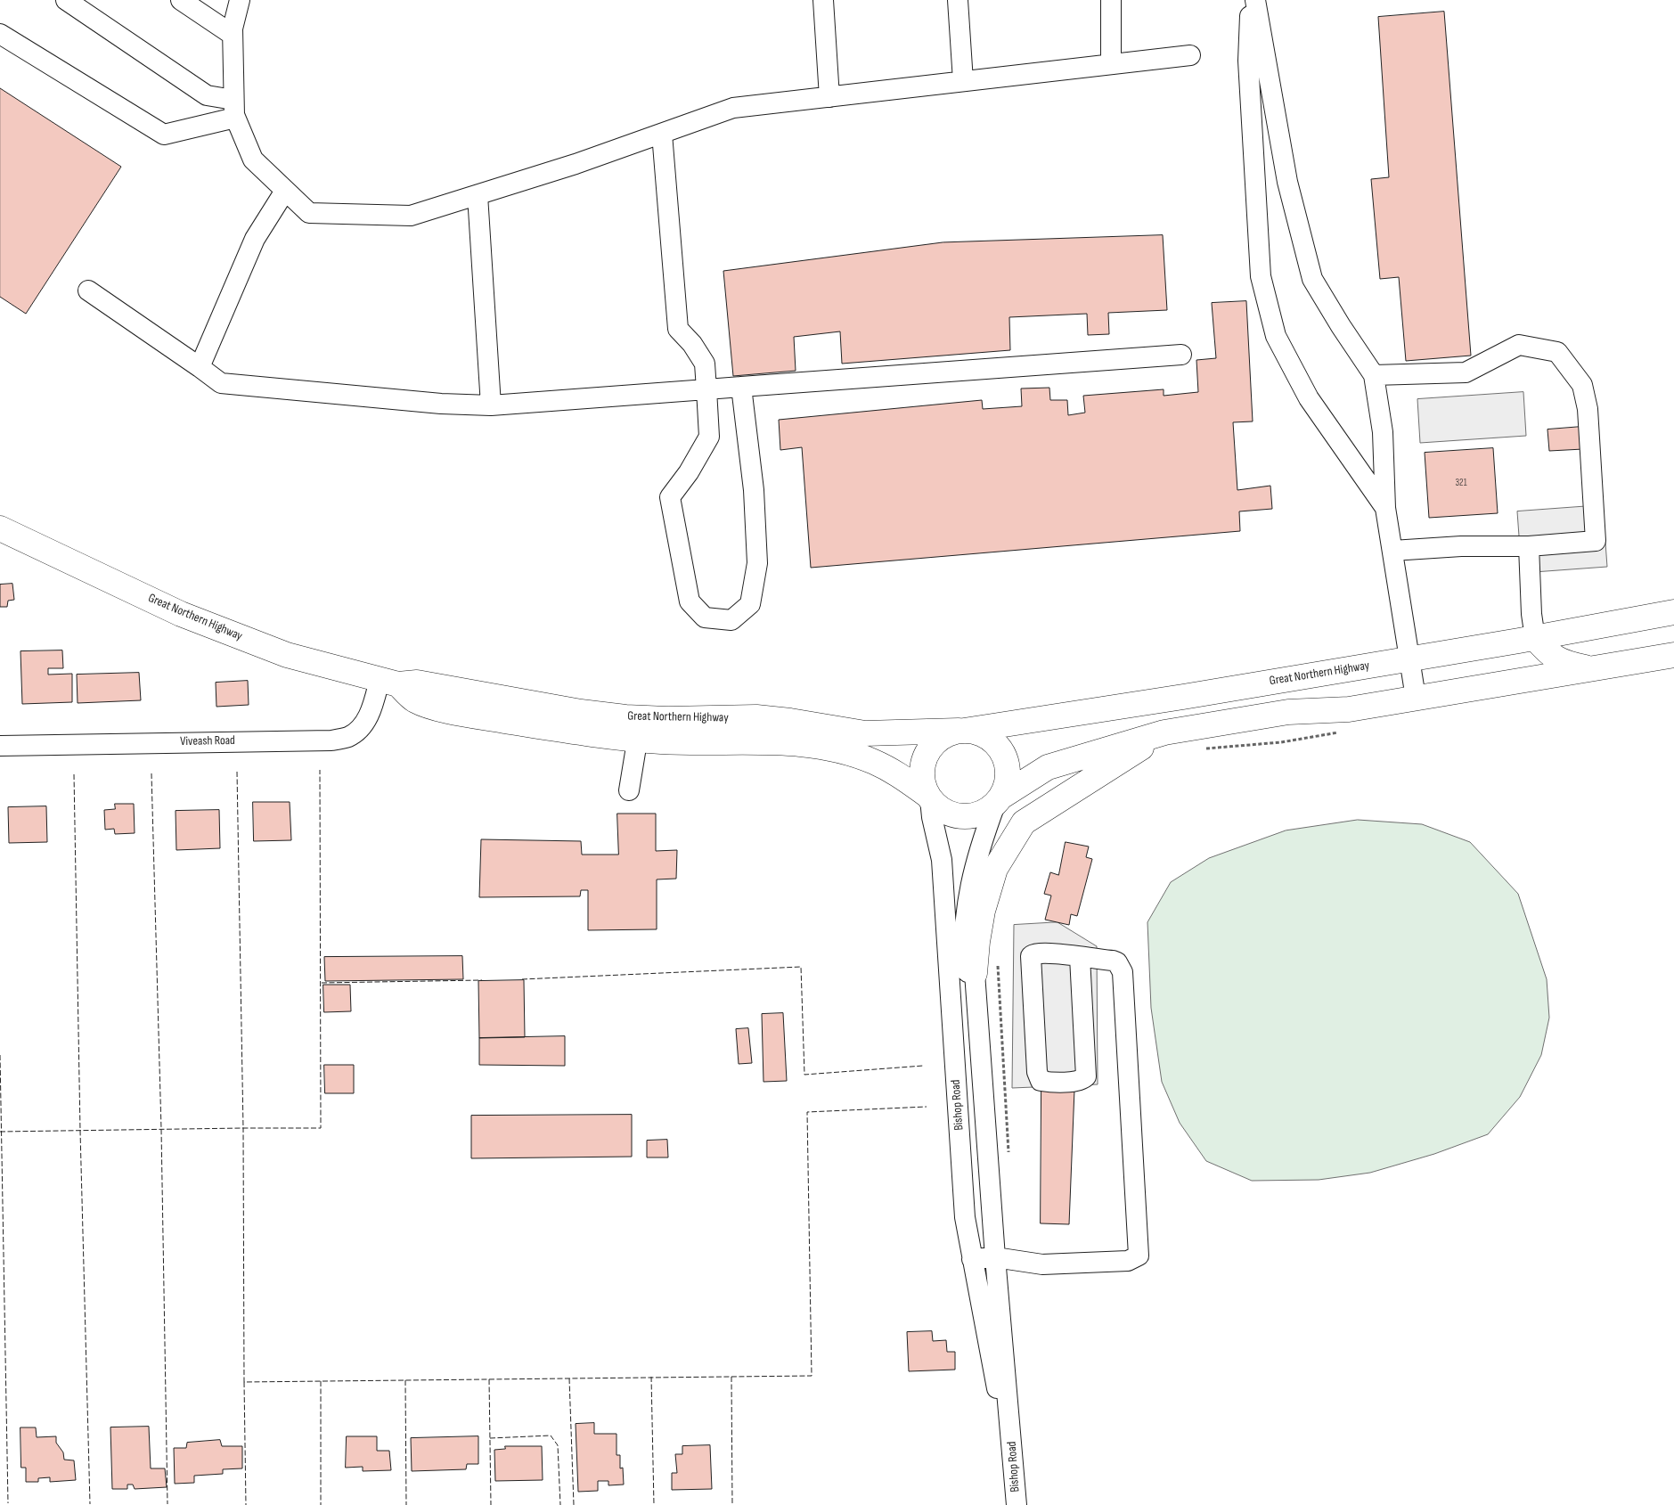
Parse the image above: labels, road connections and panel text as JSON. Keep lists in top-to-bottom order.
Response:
{
  "streets": {
    "main road": ["Great Northern Highway"],
    "street": ["Viveash Road", "Bishop Road"]
  },
  "crossings": [
    ["Great Northern Highway", "Viveash Road"],
    ["Great Northern Highway", "Bishop Road"]
  ],
  "house_numbers": ["321"]
}
